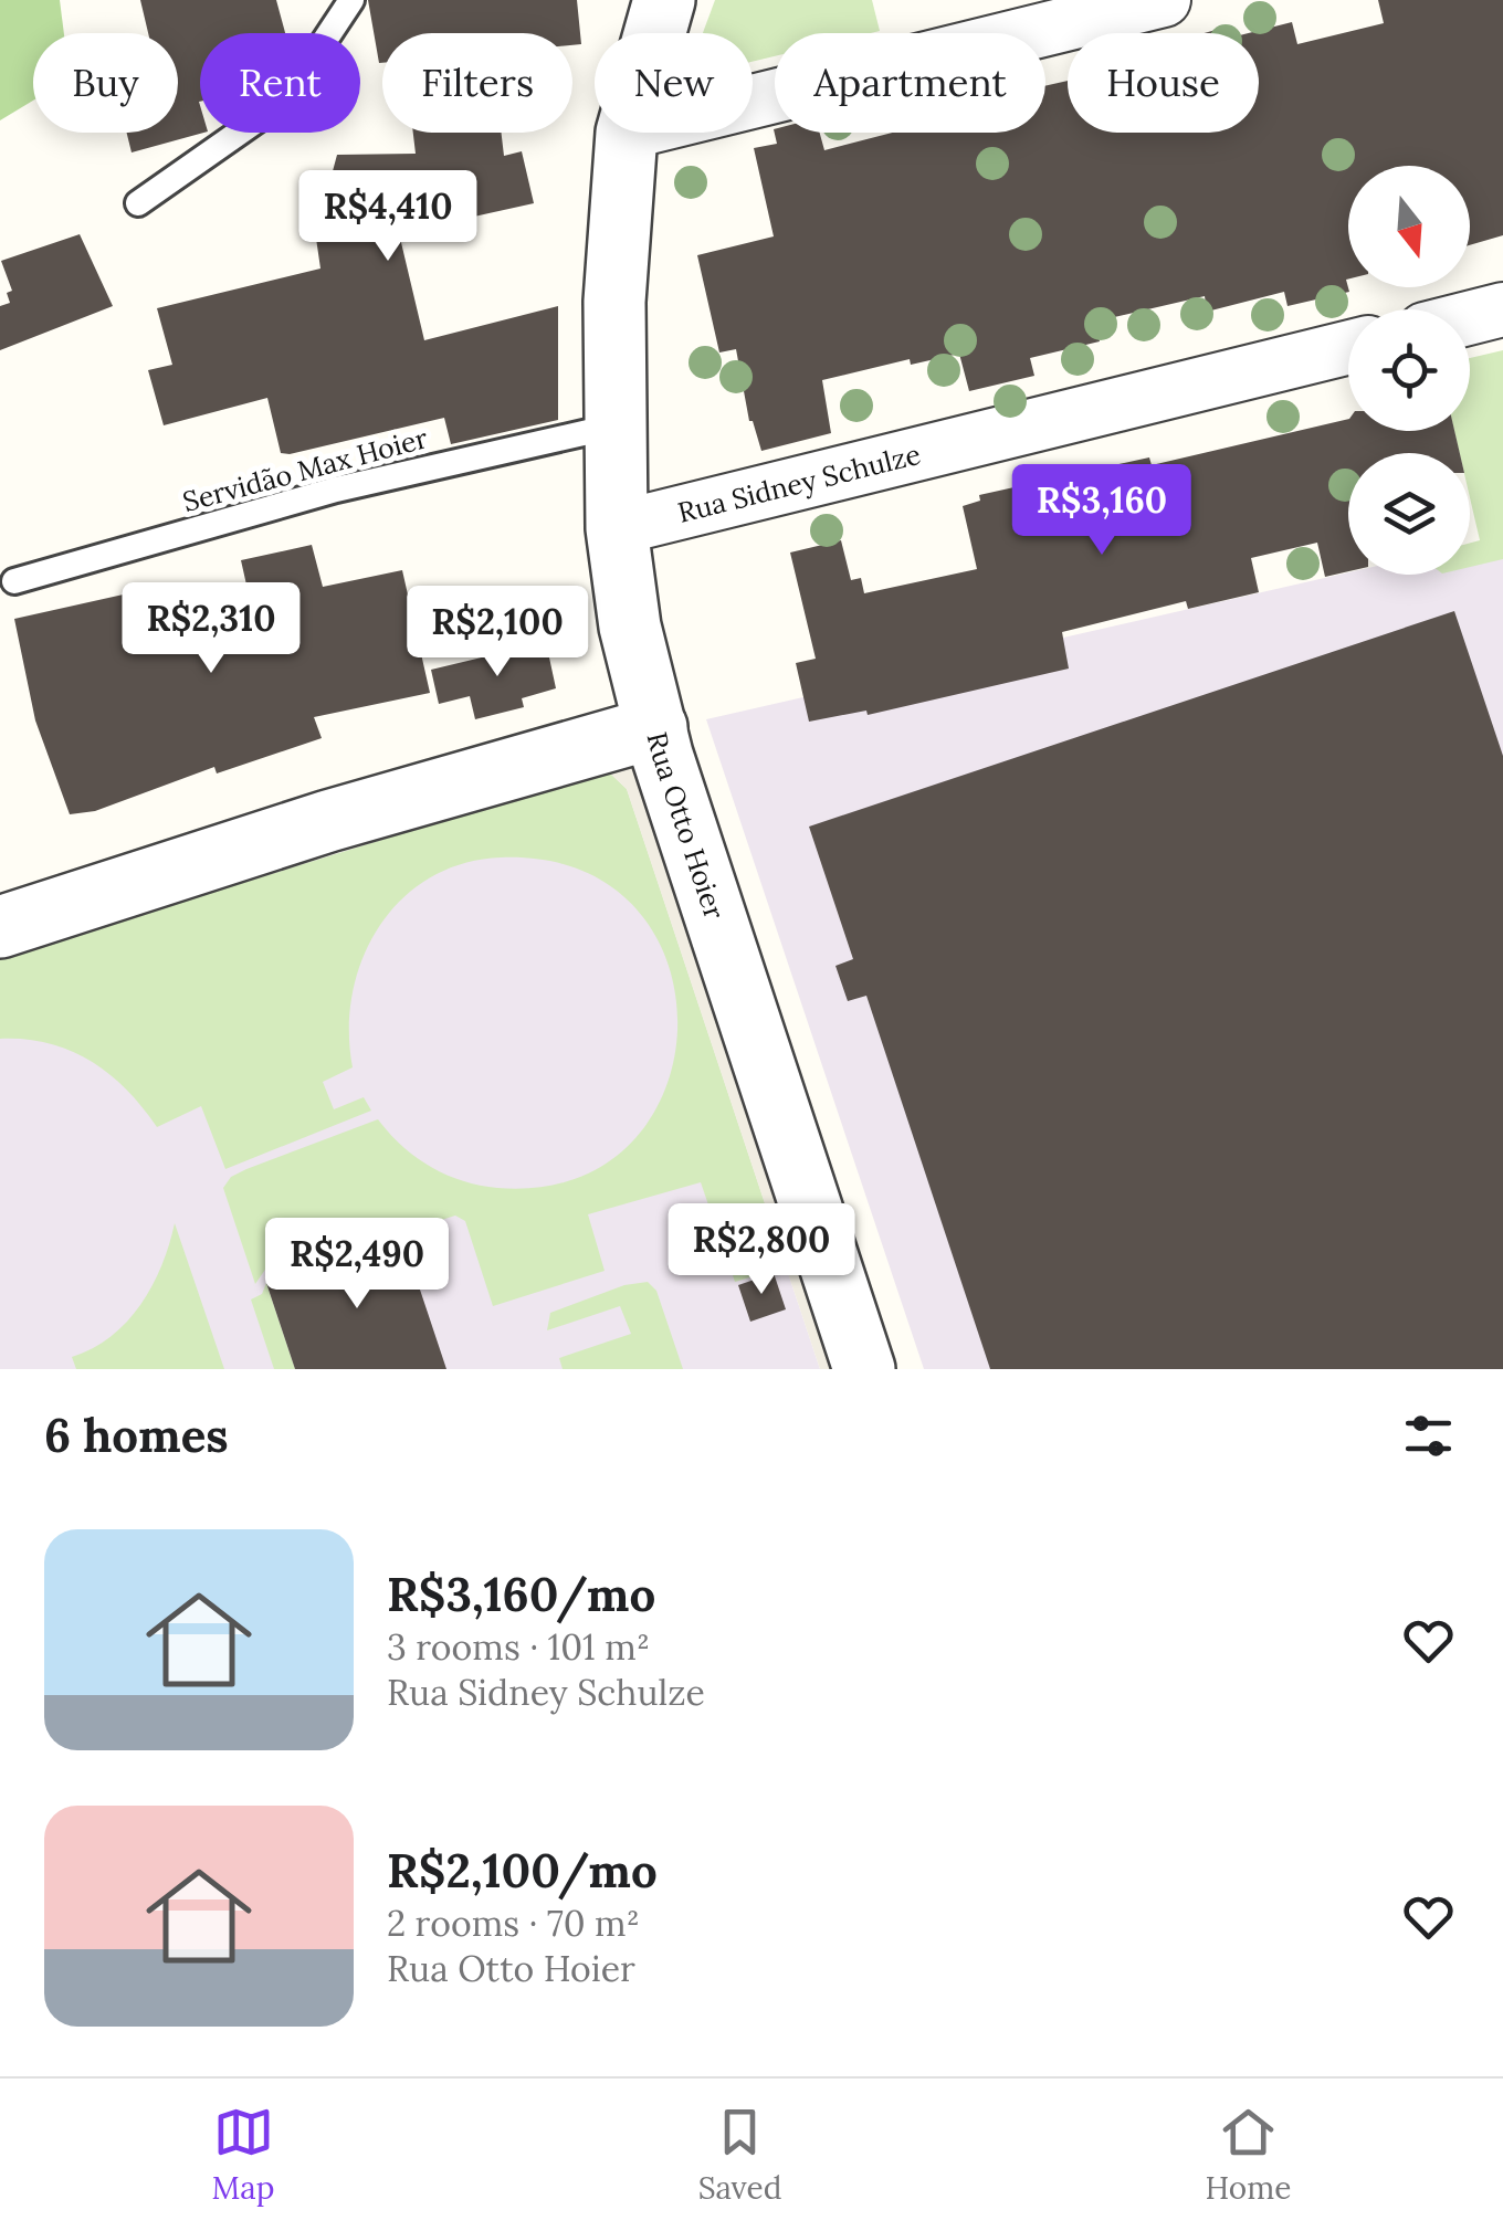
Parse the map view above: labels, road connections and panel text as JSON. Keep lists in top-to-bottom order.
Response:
{
  "streets": {
    "street": ["Rua Sidney Schulze", "Rua Otto Hoier"],
    "lane": ["Servidão Max Hoier"]
  },
  "crossings": [
    ["Servidão Max Hoier", "Rua Otto Hoier"],
    ["Rua Sidney Schulze", "Rua Otto Hoier"]
  ],
  "north": "bottom",
  "page": {
    "chip": [
      "Buy",
      "Rent",
      "Filters",
      "New",
      "Apartment",
      "House"
    ],
    "price": [
      "R$4,410",
      "R$3,160",
      "R$2,310",
      "R$2,100",
      "R$2,800",
      "R$2,490"
    ],
    "heading": "6 homes",
    "list": [
      {
        "name": "R$3,160/mo",
        "note": "3 rooms · 101 m² · Rua Sidney Schulze"
      },
      {
        "name": "R$2,100/mo",
        "note": "2 rooms · 70 m² · Rua Otto Hoier"
      }
    ],
    "tabs": ["Map", "Saved", "Home"]
  }
}
